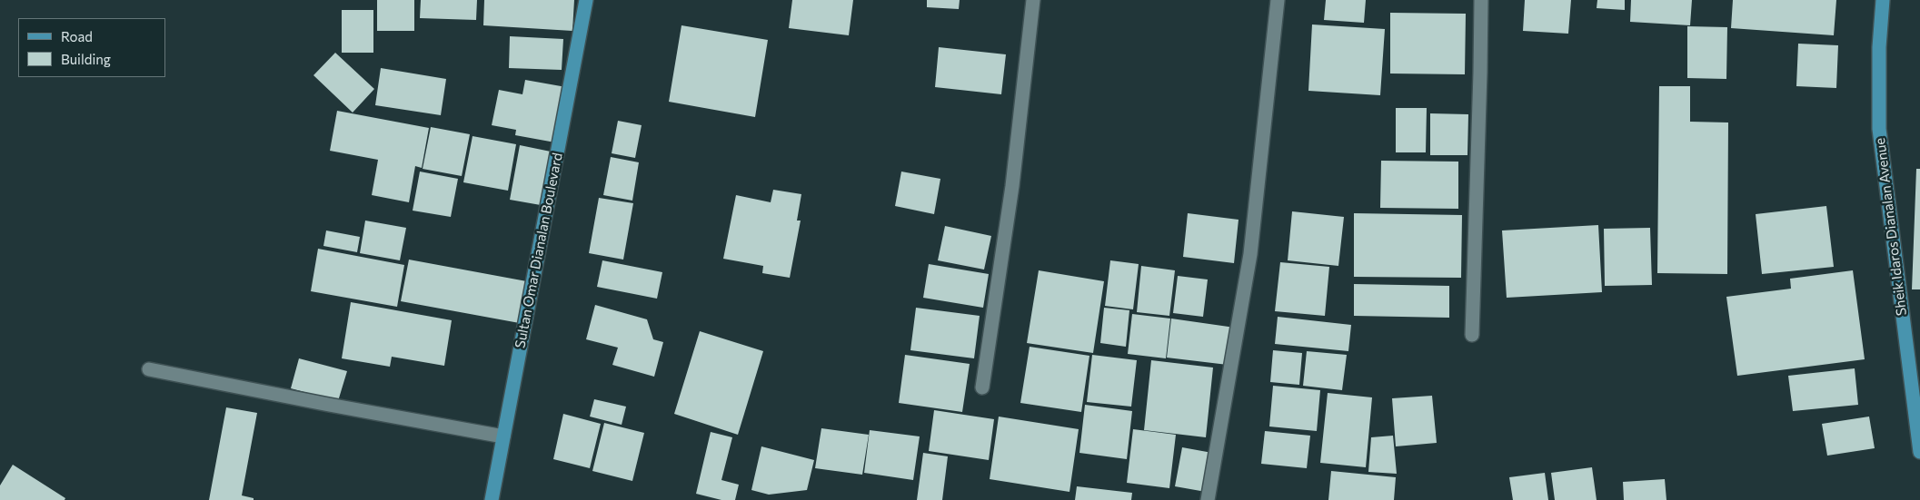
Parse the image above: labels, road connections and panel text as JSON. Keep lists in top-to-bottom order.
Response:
{
  "streets": {
    "main road": ["Sheik Idaros Dianalan Avenue", "Sultan Omar Dianalan Boulevard"]
  },
  "legend": ["Road", "Building"]
}
